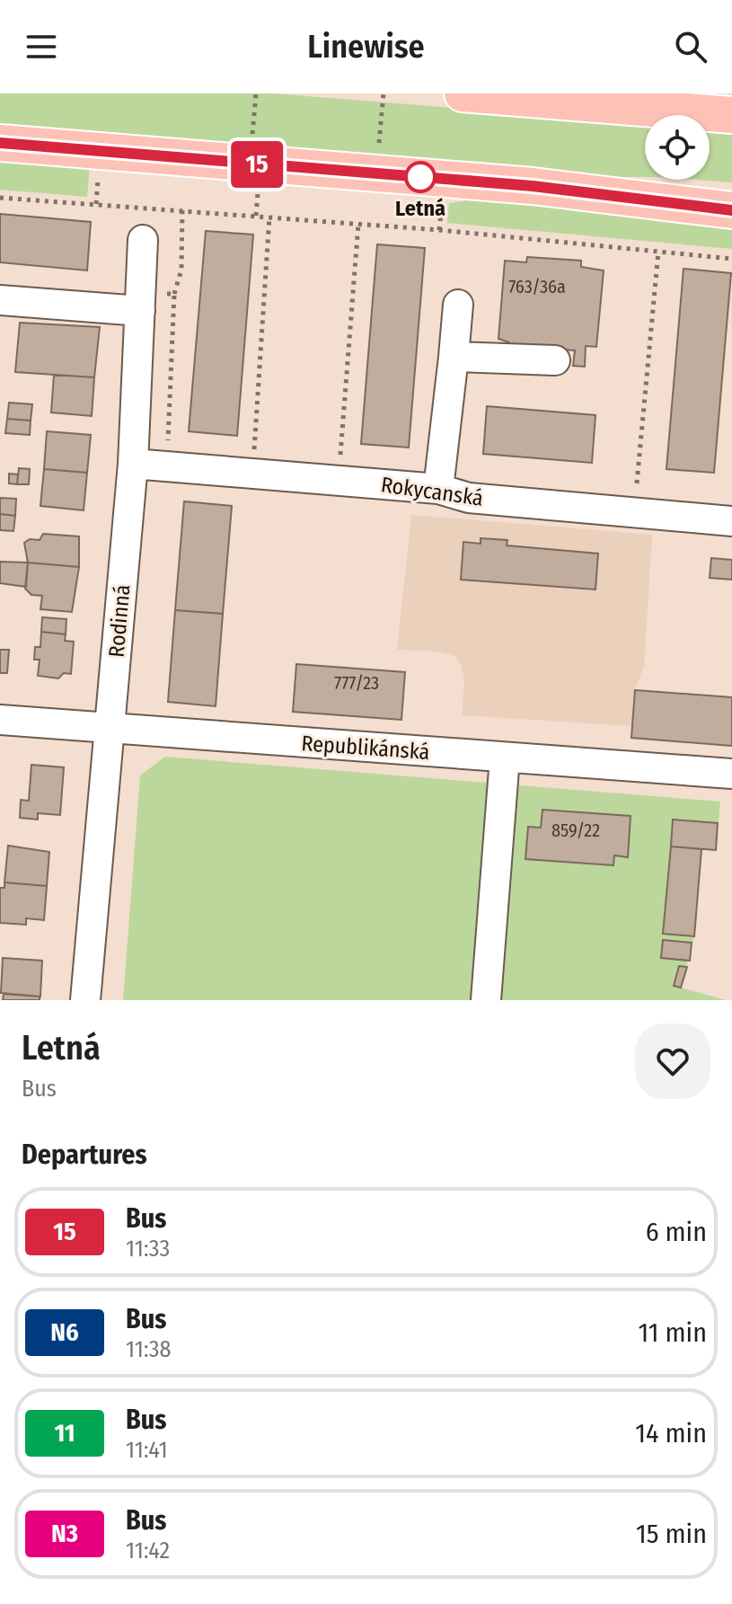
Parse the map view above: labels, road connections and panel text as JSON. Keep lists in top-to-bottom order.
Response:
{
  "streets": {
    "street": ["Rokycanská", "Rodinná", "Republikánská"]
  },
  "crossings": [
    ["Rokycanská", "Rodinná"],
    ["Rodinná", "Republikánská"]
  ],
  "places": ["Letná"],
  "lines": ["bus line 15"],
  "house_numbers": ["763/36a", "777/23", "859/22"],
  "page": {
    "header": "Linewise",
    "on_map": "15",
    "heading": [
      ["Letná", "Bus"],
      "Departures"
    ],
    "list": [
      {
        "mark": "15",
        "name": "Bus",
        "note": "11:33",
        "value": "6 min"
      },
      {
        "mark": "N6",
        "name": "Bus",
        "note": "11:38",
        "value": "11 min"
      },
      {
        "mark": "11",
        "name": "Bus",
        "note": "11:41",
        "value": "14 min"
      },
      {
        "mark": "N3",
        "name": "Bus",
        "note": "11:42",
        "value": "15 min"
      }
    ]
  }
}
